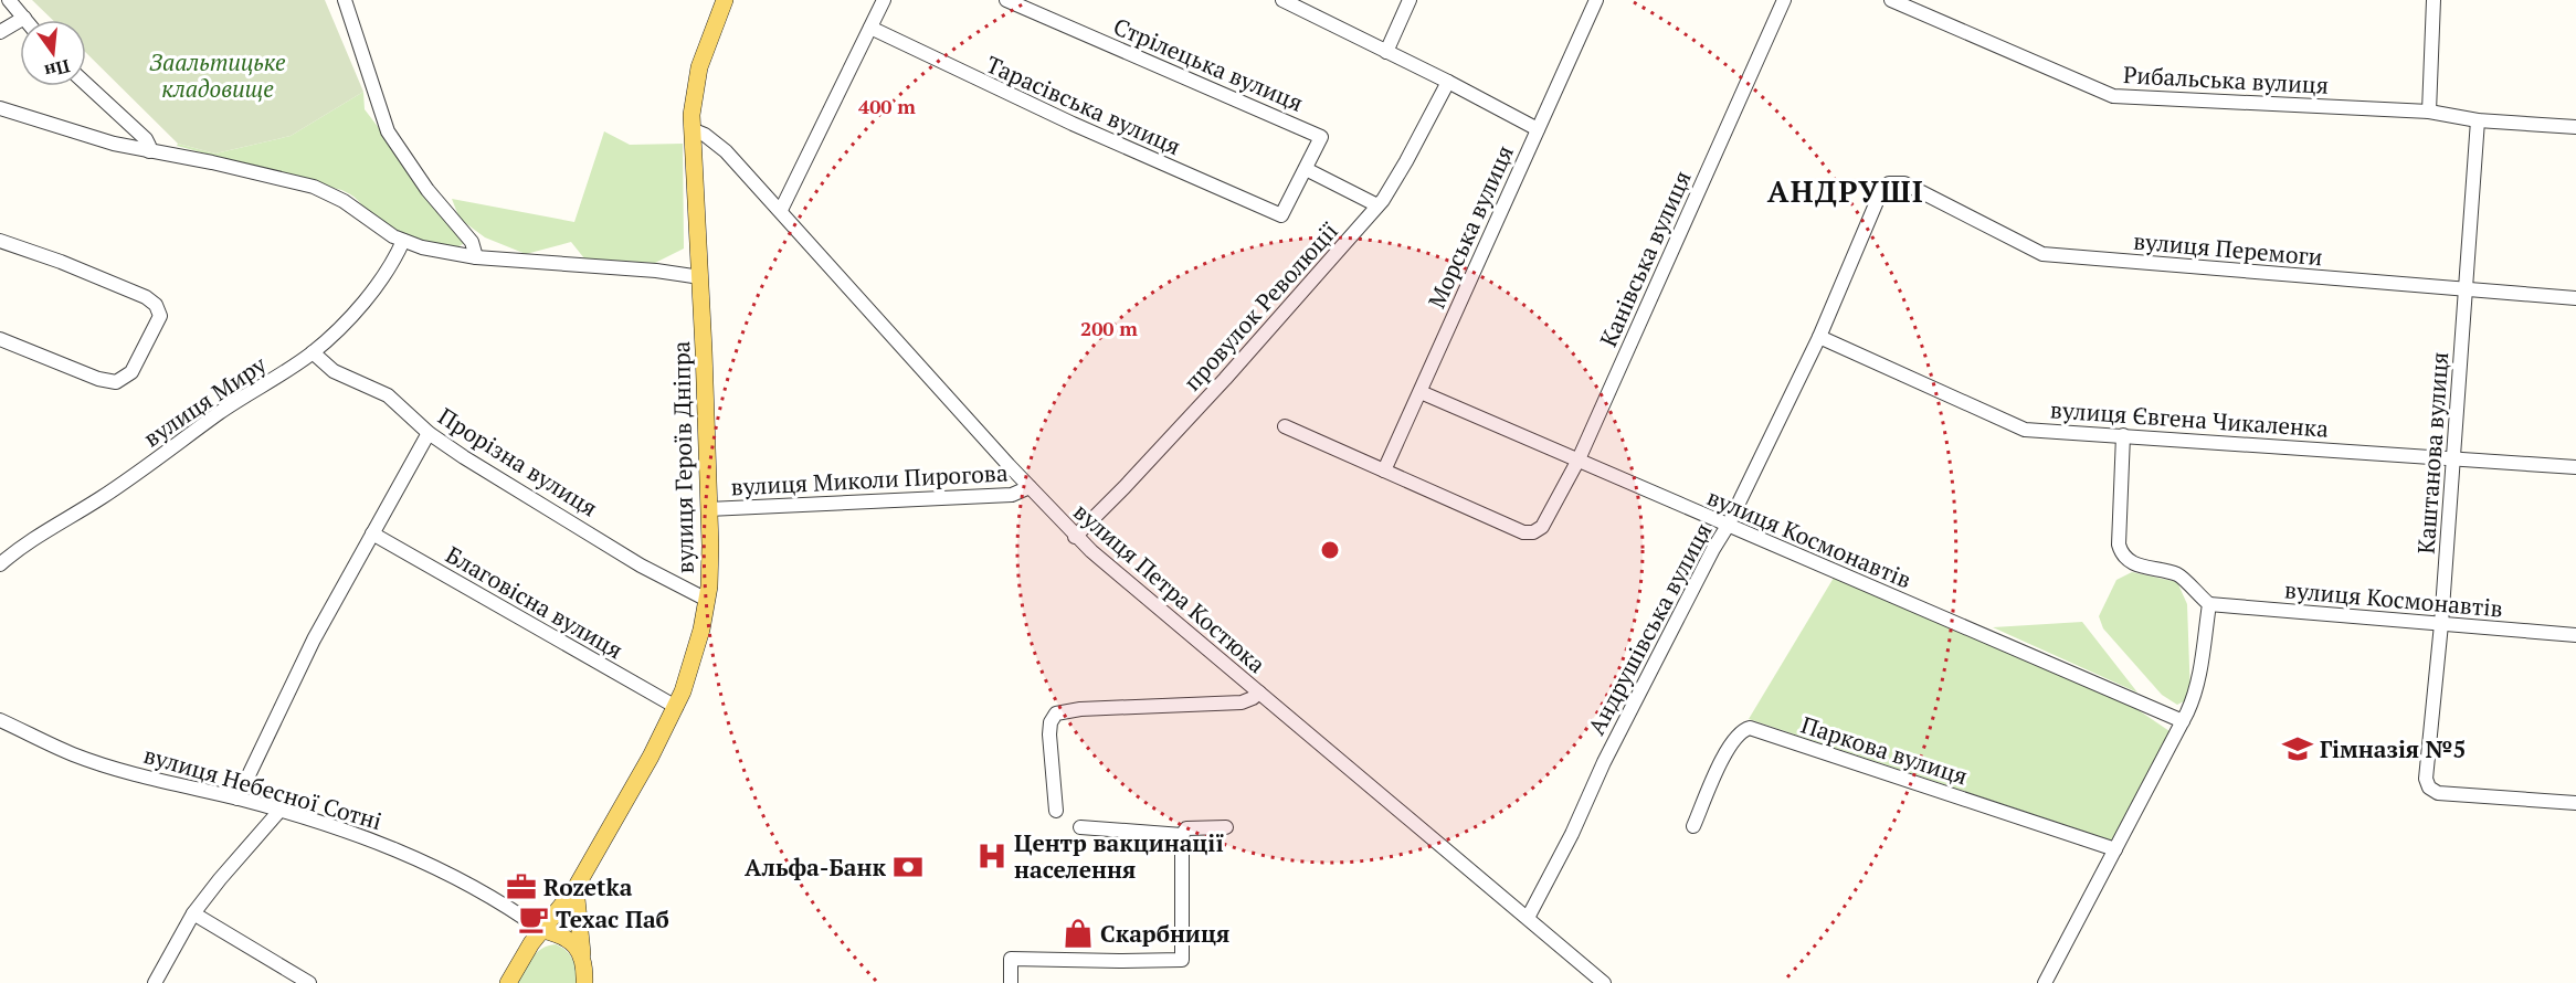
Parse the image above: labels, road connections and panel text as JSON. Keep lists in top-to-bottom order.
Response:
{
  "streets": {
    "main road": ["вулиця Героїв Дніпра"],
    "street": [
      "Стрілецька вулиця",
      "Рибальська вулиця",
      "Тарасівська вулиця",
      "Морська вулиця",
      "вулиця Перемоги",
      "Канівська вулиця",
      "провулок Революції",
      "вулиця Миру",
      "вулиця Євгена Чикаленка",
      "Каштанова вулиця",
      "Прорізна вулиця",
      "вулиця Миколи Пирогова",
      "вулиця Космонавтів",
      "вулиця Петра Костюка",
      "Благовісна вулиця",
      "Андрушівська вулиця",
      "Паркова вулиця",
      "вулиця Небесної Сотні"
    ]
  },
  "crossings": [
    ["Стрілецька вулиця", "Тарасівська вулиця"],
    ["Рибальська вулиця", "Каштанова вулиця"],
    ["Морська вулиця", "Канівська вулиця"],
    ["Морська вулиця", "вулиця Космонавтів"],
    ["вулиця Перемоги", "Каштанова вулиця"],
    ["вулиця Перемоги", "Андрушівська вулиця"],
    ["Канівська вулиця", "вулиця Космонавтів"],
    ["провулок Революції", "вулиця Петра Костюка"],
    ["вулиця Миру", "Прорізна вулиця"],
    ["вулиця Євгена Чикаленка", "Каштанова вулиця"],
    ["вулиця Євгена Чикаленка", "Андрушівська вулиця"],
    ["Каштанова вулиця", "вулиця Космонавтів"],
    ["вулиця Героїв Дніпра", "Прорізна вулиця"],
    ["вулиця Героїв Дніпра", "вулиця Миколи Пирогова"],
    ["вулиця Героїв Дніпра", "вулиця Петра Костюка"],
    ["вулиця Героїв Дніпра", "Благовісна вулиця"],
    ["вулиця Героїв Дніпра", "вулиця Небесної Сотні"],
    ["вулиця Миколи Пирогова", "вулиця Петра Костюка"],
    ["вулиця Космонавтів", "Андрушівська вулиця"],
    ["вулиця Петра Костюка", "Андрушівська вулиця"]
  ],
  "districts": ["АНДРУШІ"],
  "parks": ["Заальтицьке кладовище"],
  "places": {
    "school or university": ["Гімназія №5"],
    "hospital": ["Центр вакцинації населення"],
    "bank": ["Альфа-Банк"],
    "office": ["Rozetka"],
    "cafe": ["Техас Паб"],
    "shop": ["Скарбниця"]
  },
  "north": "bottom",
  "rings": ["400 m", "200 m"]
}
